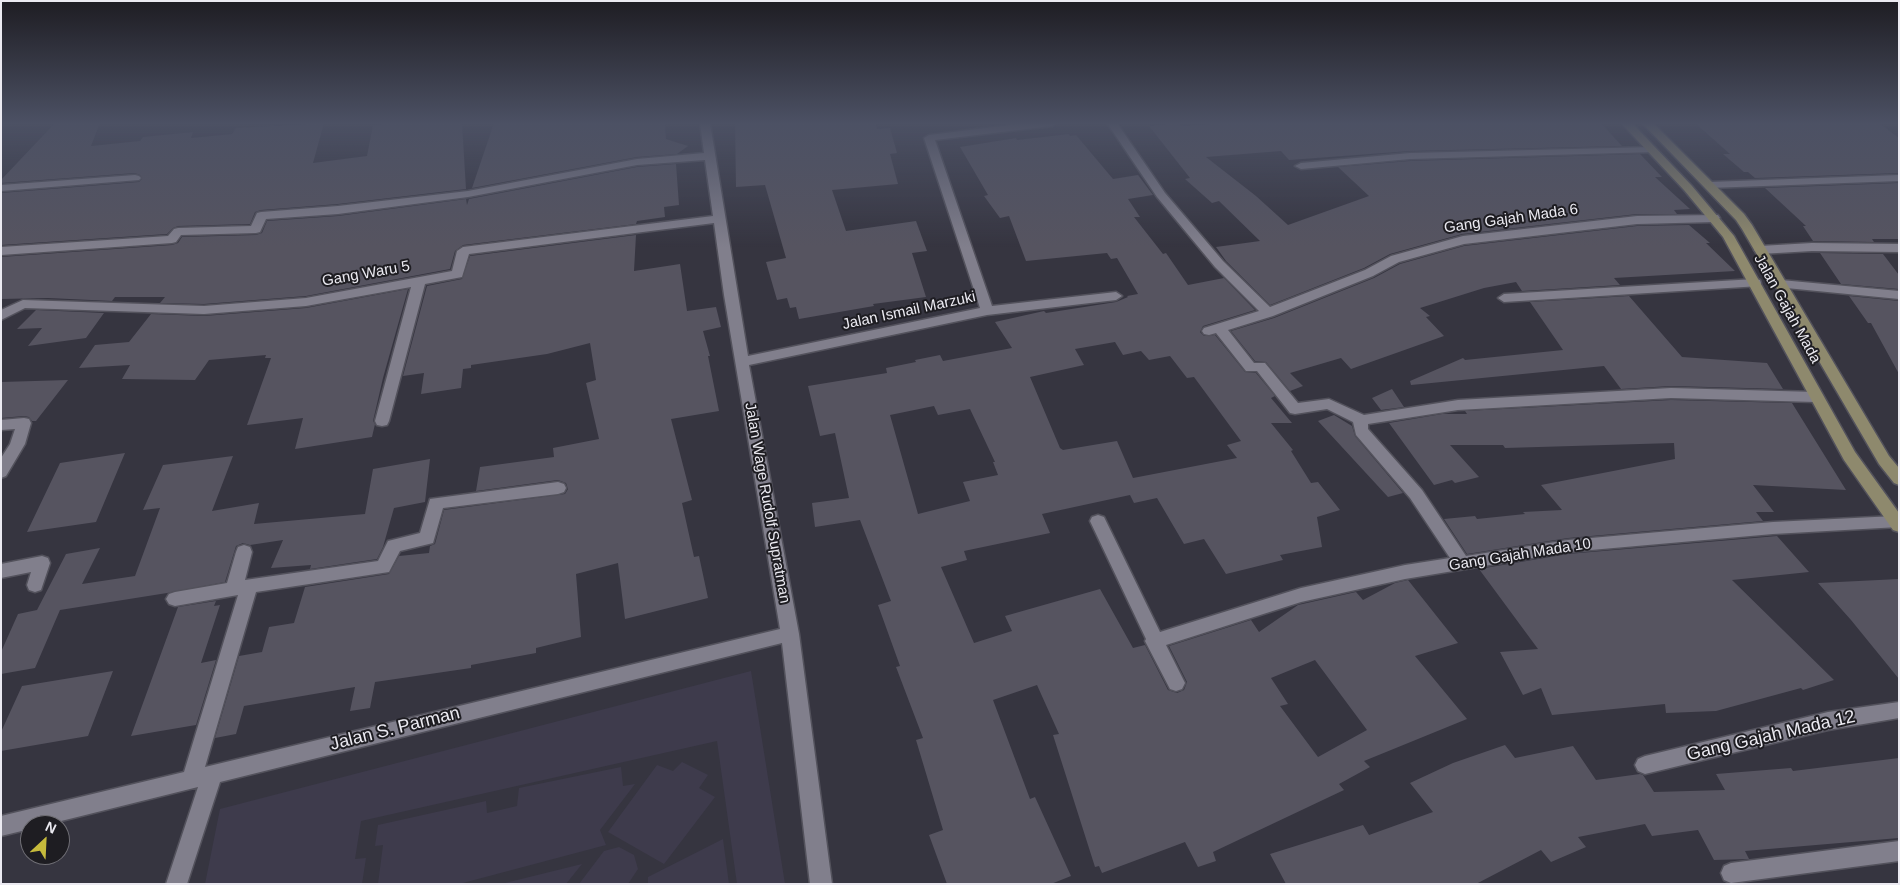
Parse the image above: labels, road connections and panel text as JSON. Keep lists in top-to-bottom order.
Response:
{
  "streets": {
    "street": [
      "Gang Gajah Mada 6",
      "Gang Waru 5",
      "Jalan Gajah Mada",
      "Jalan Ismail Marzuki",
      "Jalan Wage Rudolf Supratman",
      "Gang Gajah Mada 10",
      "Jalan S. Parman",
      "Gang Gajah Mada 12"
    ]
  },
  "crossings": [
    ["Gang Gajah Mada 6", "Jalan Gajah Mada"],
    ["Gang Waru 5", "Jalan Wage Rudolf Supratman"],
    ["Jalan Gajah Mada", "Gang Gajah Mada 10"],
    ["Jalan Ismail Marzuki", "Jalan Wage Rudolf Supratman"],
    ["Jalan Wage Rudolf Supratman", "Jalan S. Parman"]
  ],
  "north": "top right"
}
